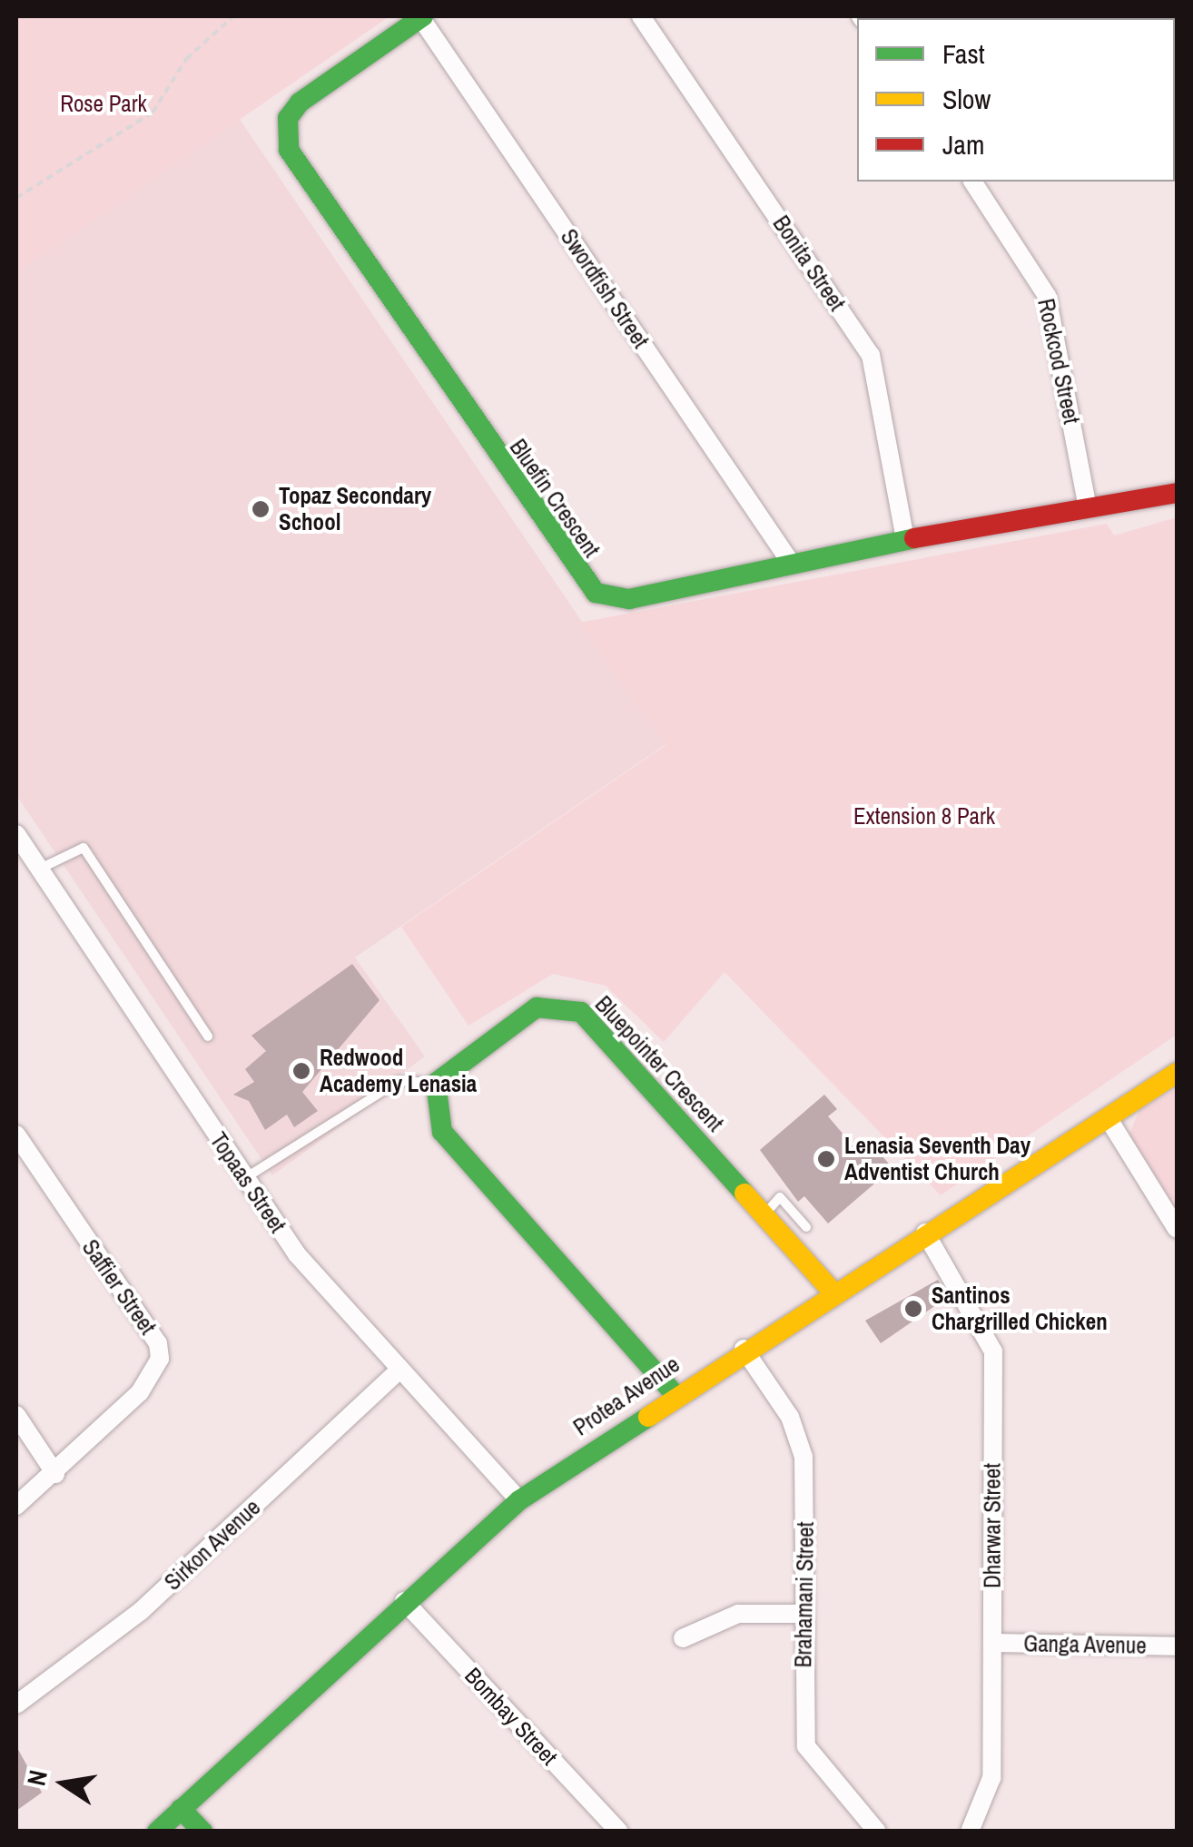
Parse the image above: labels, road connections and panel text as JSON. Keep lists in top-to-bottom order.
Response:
{
  "streets": {
    "street": [
      "Bonita Street",
      "Swordfish Street",
      "Rockcod Street",
      "Bluefin Crescent",
      "Bluepointer Crescent",
      "Topaas Street",
      "Saffier Street",
      "Protea Avenue",
      "Dharwar Street",
      "Sirkon Avenue",
      "Brahamani Street",
      "Ganga Avenue",
      "Bombay Street"
    ]
  },
  "crossings": [
    ["Bonita Street", "Bluefin Crescent"],
    ["Swordfish Street", "Bluefin Crescent"],
    ["Rockcod Street", "Bluefin Crescent"],
    ["Bluepointer Crescent", "Protea Avenue"],
    ["Topaas Street", "Protea Avenue"],
    ["Topaas Street", "Sirkon Avenue"],
    ["Protea Avenue", "Dharwar Street"],
    ["Protea Avenue", "Brahamani Street"],
    ["Protea Avenue", "Bombay Street"],
    ["Dharwar Street", "Ganga Avenue"]
  ],
  "parks": ["Rose Park", "Extension 8 Park"],
  "places": [
    "Topaz Secondary School",
    "Redwood Academy Lenasia",
    "Lenasia Seventh Day Adventist Church",
    "Santinos Chargrilled Chicken"
  ],
  "legend": ["Fast", "Slow", "Jam"],
  "north": "left"
}
